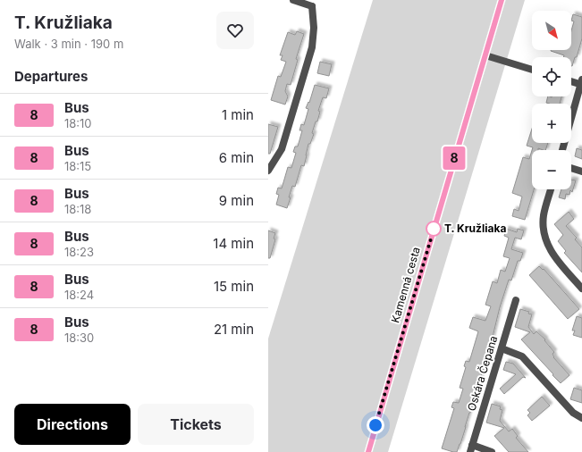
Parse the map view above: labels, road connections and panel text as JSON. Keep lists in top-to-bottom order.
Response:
{
  "streets": {
    "street": ["Kamenná cesta", "Oskára Čepana"]
  },
  "places": ["T. Kružliaka"],
  "lines": ["bus line 8"],
  "north": "bottom right",
  "page": {
    "heading": [
      ["T. Kružliaka", "Walk · 3 min · 190 m"],
      "Departures"
    ],
    "on_map": "8",
    "map_buttons": ["+", "−"],
    "list": [
      {
        "mark": "8",
        "name": "Bus",
        "note": "18:10",
        "value": "1 min"
      },
      {
        "mark": "8",
        "name": "Bus",
        "note": "18:15",
        "value": "6 min"
      },
      {
        "mark": "8",
        "name": "Bus",
        "note": "18:18",
        "value": "9 min"
      },
      {
        "mark": "8",
        "name": "Bus",
        "note": "18:23",
        "value": "14 min"
      },
      {
        "mark": "8",
        "name": "Bus",
        "note": "18:24",
        "value": "15 min"
      },
      {
        "mark": "8",
        "name": "Bus",
        "note": "18:30",
        "value": "21 min"
      }
    ],
    "buttons": ["Directions", "Tickets"]
  }
}
